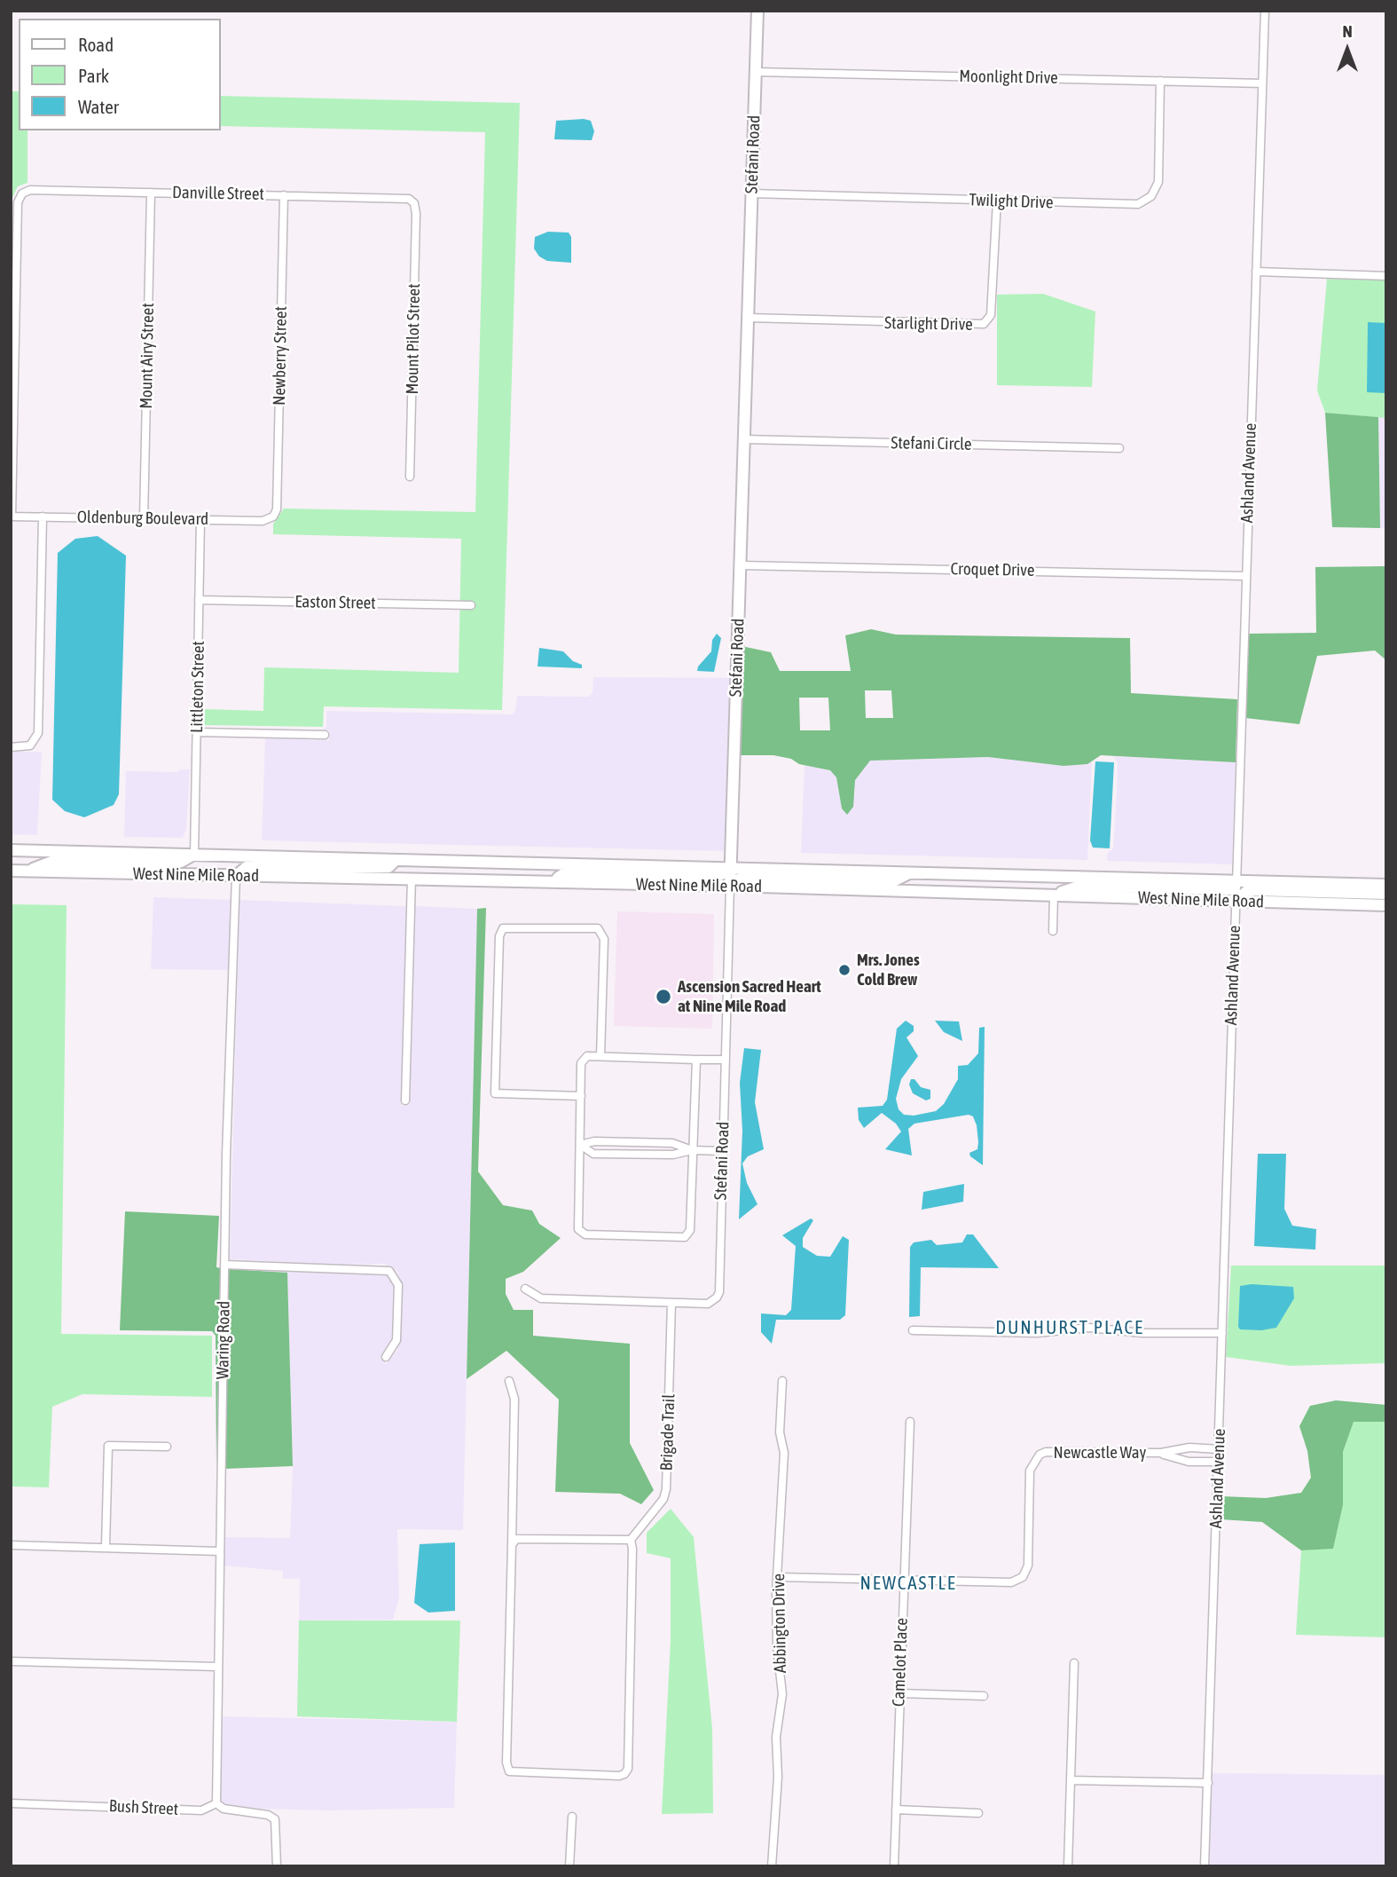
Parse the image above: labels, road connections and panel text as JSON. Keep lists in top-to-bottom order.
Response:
{
  "streets": {
    "main road": ["Stefani Road", "West Nine Mile Road"],
    "street": [
      "Moonlight Drive",
      "Danville Street",
      "Twilight Drive",
      "Starlight Drive",
      "Mount Pilot Street",
      "Mount Airy Street",
      "Newberry Street",
      "Stefani Circle",
      "Ashland Avenue",
      "Oldenburg Boulevard",
      "Croquet Drive",
      "Easton Street",
      "Littleton Street",
      "Waring Road",
      "Brigade Trail",
      "Newcastle Way",
      "Abbington Drive",
      "Camelot Place",
      "Bush Street"
    ]
  },
  "crossings": [
    ["Moonlight Drive", "Stefani Road"],
    ["Moonlight Drive", "Twilight Drive"],
    ["Moonlight Drive", "Ashland Avenue"],
    ["Stefani Road", "Twilight Drive"],
    ["Stefani Road", "Starlight Drive"],
    ["Stefani Road", "Stefani Circle"],
    ["Stefani Road", "Croquet Drive"],
    ["Stefani Road", "West Nine Mile Road"],
    ["Stefani Road", "Brigade Trail"],
    ["Danville Street", "Mount Pilot Street"],
    ["Danville Street", "Mount Airy Street"],
    ["Danville Street", "Newberry Street"],
    ["Twilight Drive", "Starlight Drive"],
    ["Mount Airy Street", "Oldenburg Boulevard"],
    ["Newberry Street", "Oldenburg Boulevard"],
    ["Ashland Avenue", "Croquet Drive"],
    ["Ashland Avenue", "West Nine Mile Road"],
    ["Ashland Avenue", "Newcastle Way"],
    ["Oldenburg Boulevard", "Littleton Street"],
    ["Easton Street", "Littleton Street"],
    ["Littleton Street", "West Nine Mile Road"],
    ["West Nine Mile Road", "Waring Road"],
    ["Waring Road", "Bush Street"],
    ["Newcastle Way", "Abbington Drive"],
    ["Newcastle Way", "Camelot Place"]
  ],
  "districts": ["DUNHURST PLACE", "NEWCASTLE"],
  "places": ["Mrs. Jones Cold Brew", "Ascension Sacred Heart at Nine Mile Road"],
  "legend": ["Road", "Park", "Water"],
  "north": "top"
}
